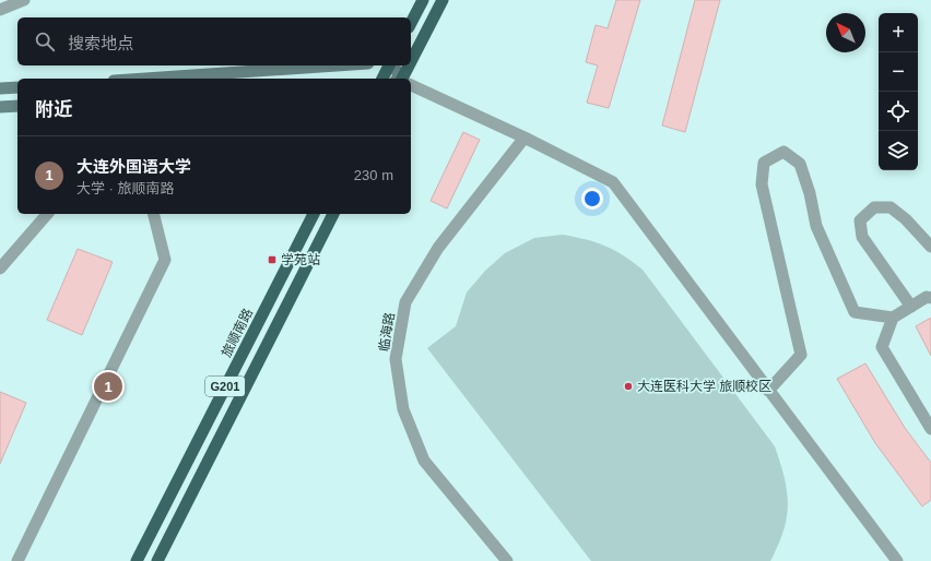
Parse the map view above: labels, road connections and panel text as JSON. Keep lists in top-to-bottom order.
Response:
{
  "streets": {
    "highway": ["旅顺南路", "G201"],
    "street": ["临海路"]
  },
  "places": {
    "transit": ["学苑站"],
    "other": ["大连医科大学 旅顺校区"]
  },
  "north": "top left",
  "page": {
    "map_buttons": ["+", "−"],
    "search": "搜索地点",
    "heading": "附近",
    "list": [
      {
        "mark": "1",
        "name": "大连外国语大学",
        "note": "大学 · 旅顺南路",
        "value": "230 m"
      }
    ],
    "pins": "1"
  }
}
